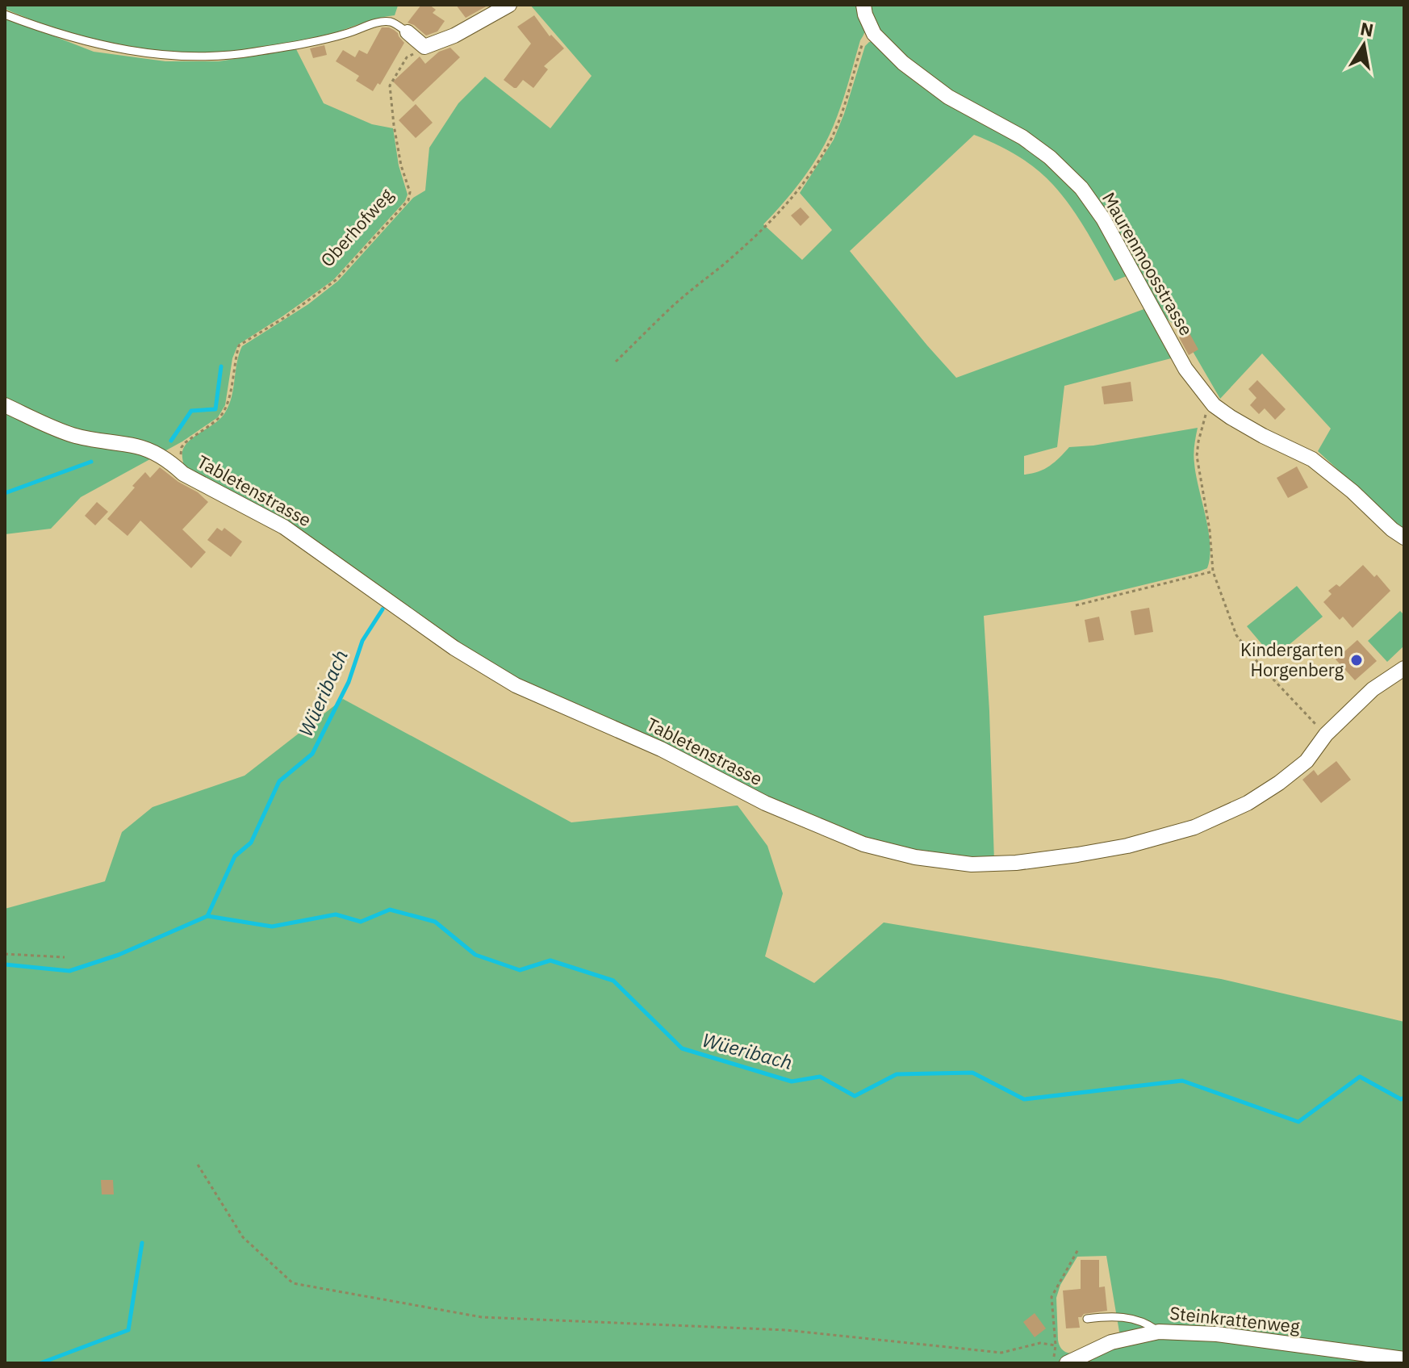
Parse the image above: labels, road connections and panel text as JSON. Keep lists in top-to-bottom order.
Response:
{
  "streets": {
    "street": ["Maurenmoosstrasse", "Tabletenstrasse", "Steinkrattenweg"],
    "path": ["Oberhofweg"]
  },
  "crossings": [
    ["Oberhofweg", "Tabletenstrasse"]
  ],
  "water": ["Wüeribach"],
  "places": ["Kindergarten Horgenberg"],
  "north": "top"
}
